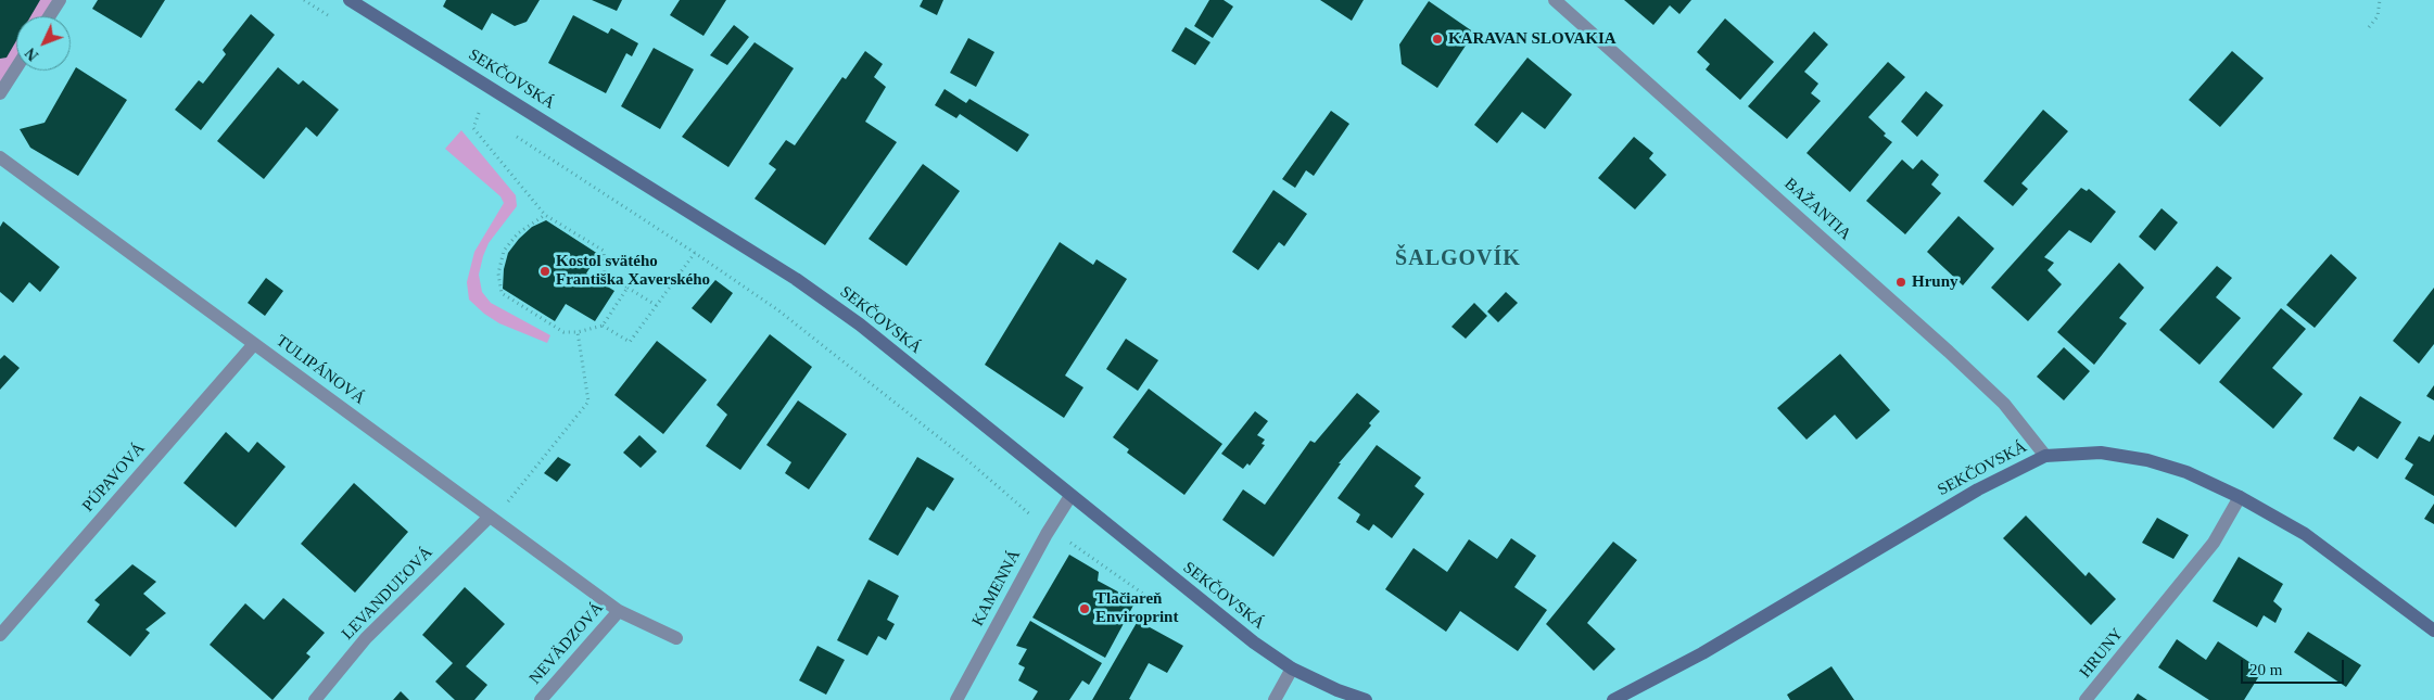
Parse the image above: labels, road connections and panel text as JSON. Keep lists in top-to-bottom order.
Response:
{
  "streets": {
    "street": [
      "SEKČOVSKÁ",
      "BAŽANTIA",
      "TULIPÁNOVÁ",
      "PÚPAVOVÁ",
      "KAMENNÁ",
      "LEVANDUĽOVÁ",
      "NEVÄDZOVÁ",
      "HRUNY"
    ]
  },
  "crossings": [
    ["SEKČOVSKÁ", "BAŽANTIA"],
    ["SEKČOVSKÁ", "KAMENNÁ"],
    ["SEKČOVSKÁ", "HRUNY"],
    ["TULIPÁNOVÁ", "PÚPAVOVÁ"],
    ["TULIPÁNOVÁ", "LEVANDUĽOVÁ"],
    ["TULIPÁNOVÁ", "NEVÄDZOVÁ"]
  ],
  "districts": ["ŠALGOVÍK"],
  "places": [
    "KARAVAN SLOVAKIA",
    "Kostol svätého Františka Xaverského",
    "Hruny",
    "Tlačiareň Enviroprint"
  ],
  "scale_bar": "20 m",
  "north": "bottom left"
}
